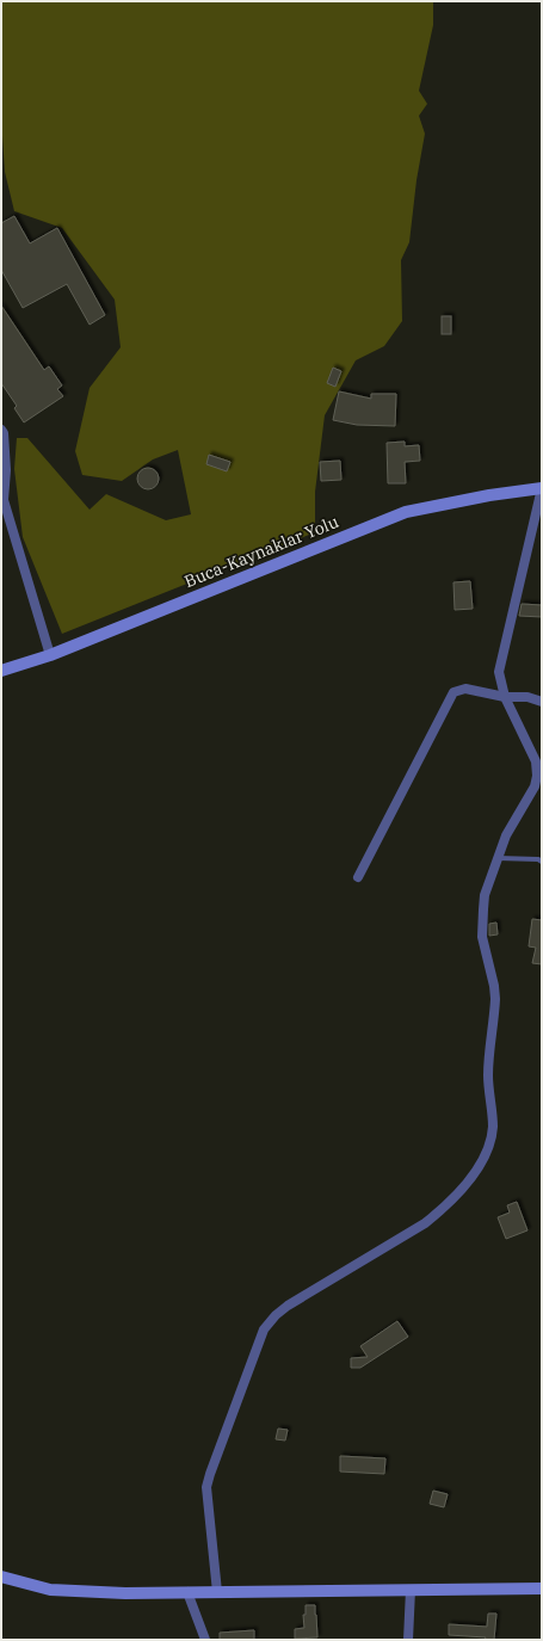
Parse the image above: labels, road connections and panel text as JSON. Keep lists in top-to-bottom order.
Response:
{
  "streets": {
    "street": ["Buca-Kaynaklar Yolu"]
  }
}
